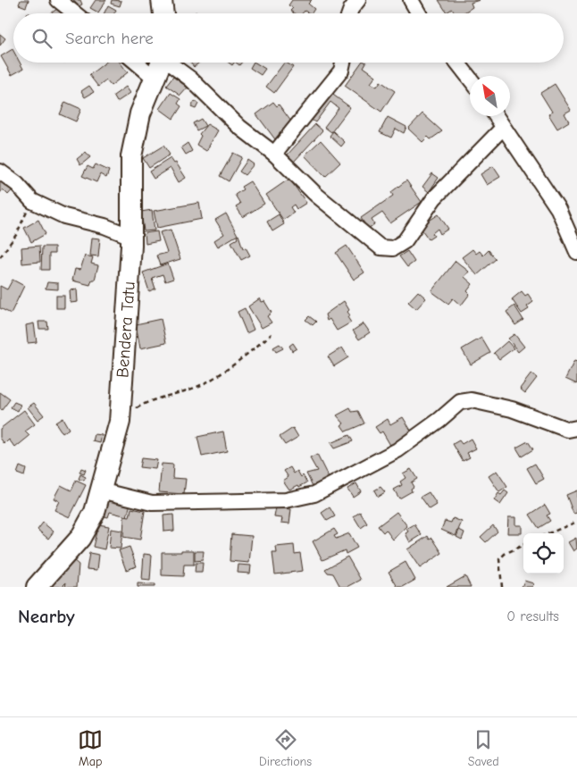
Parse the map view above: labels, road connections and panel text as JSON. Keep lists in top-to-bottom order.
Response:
{
  "streets": {
    "street": ["Bendera Tatu"]
  },
  "north": "top left",
  "page": {
    "search": "Search here",
    "heading": ["Nearby", "0 results"],
    "nav": ["Map", "Directions", "Saved"]
  }
}
